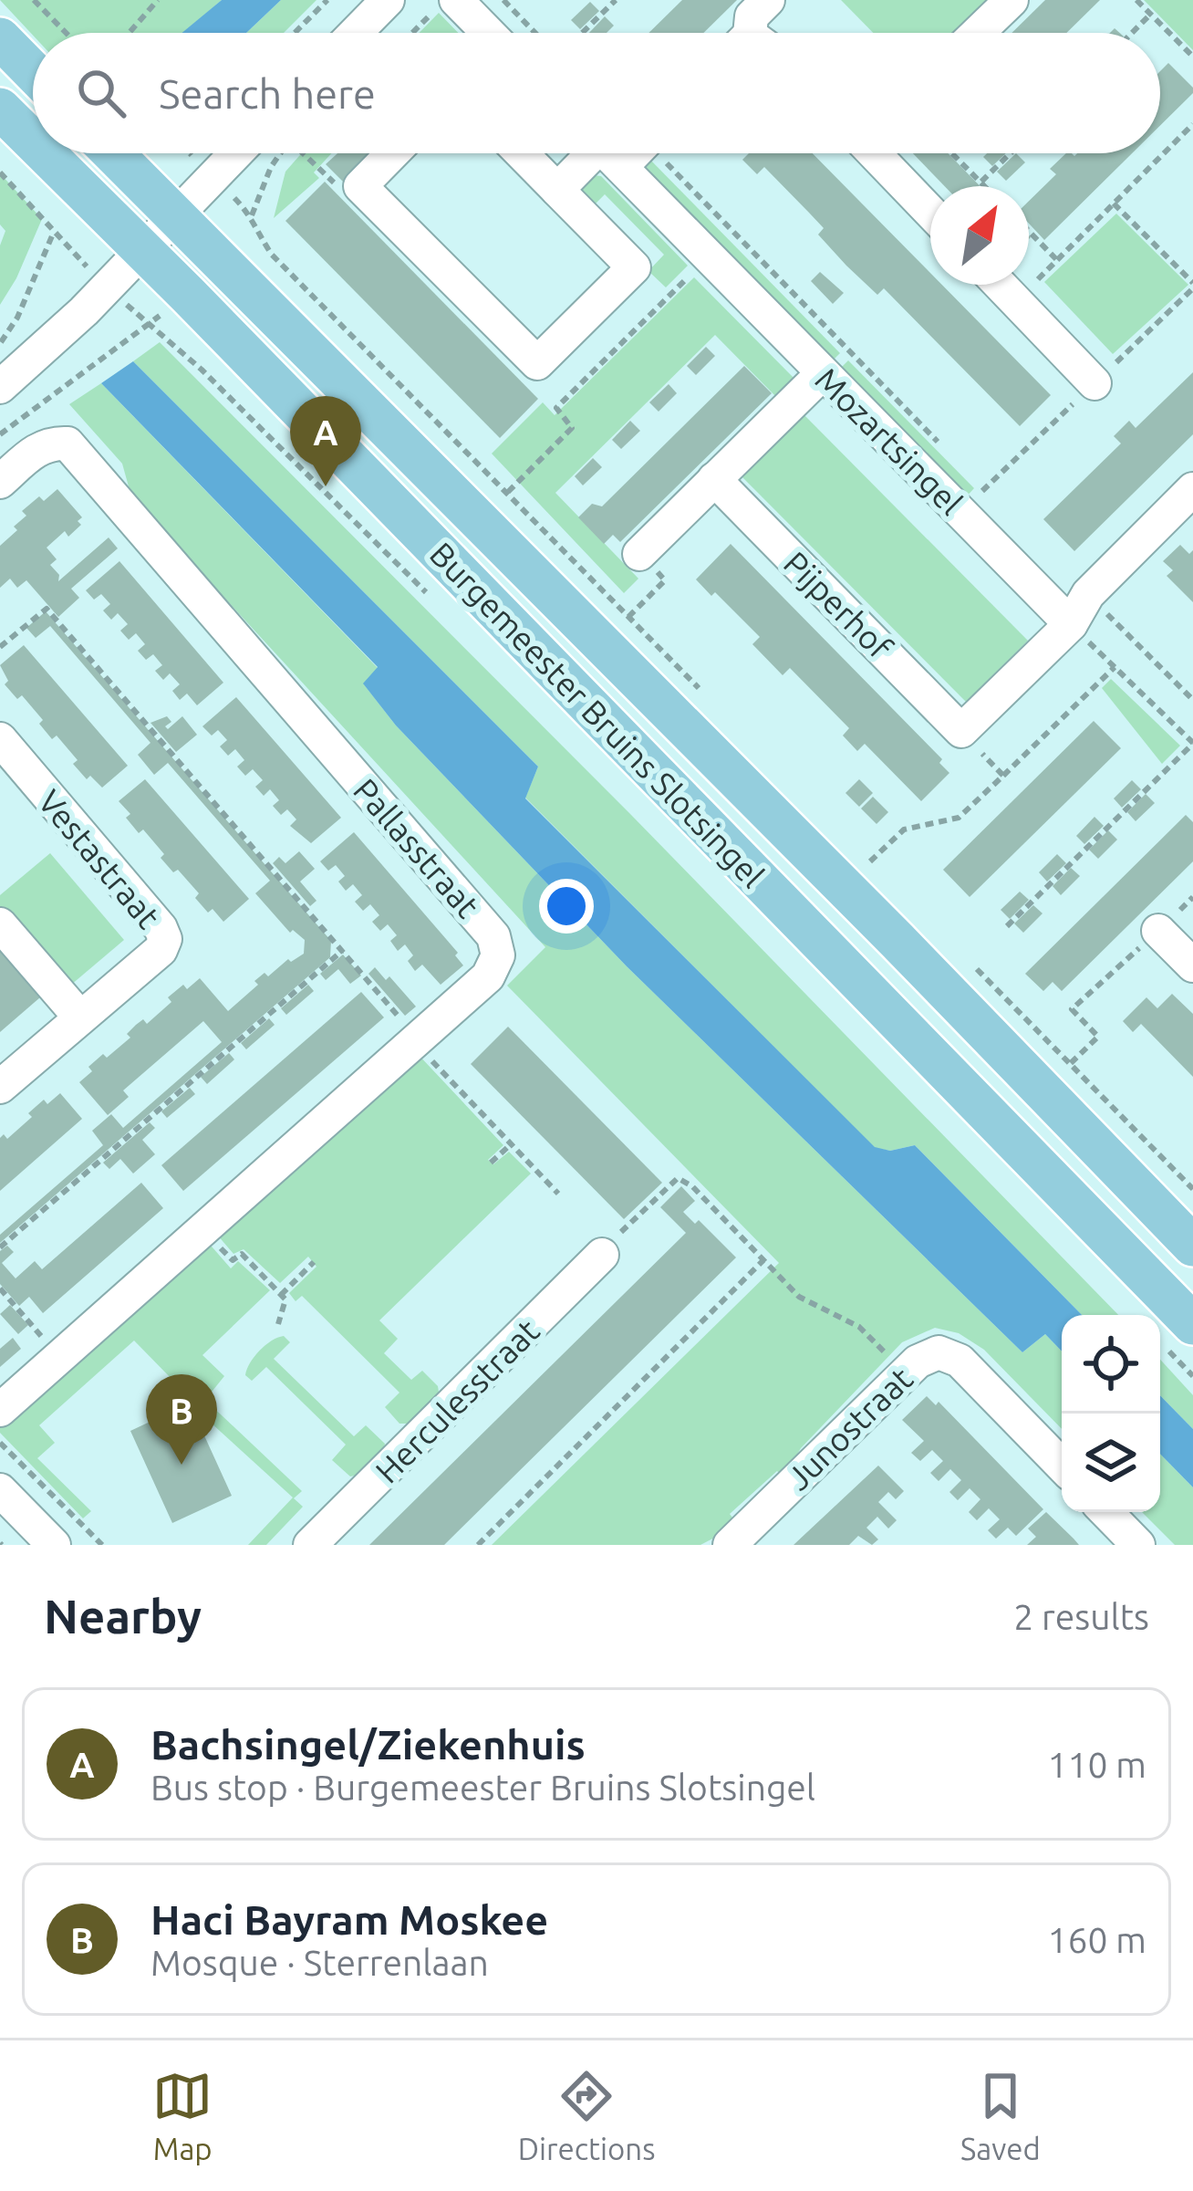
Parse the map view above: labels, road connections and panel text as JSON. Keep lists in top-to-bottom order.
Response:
{
  "streets": {
    "main road": ["Burgemeester Bruins Slotsingel"],
    "street": [
      "Mozartsingel",
      "Pijperhof",
      "Pallasstraat",
      "Vestastraat",
      "Herculesstraat",
      "Junostraat"
    ]
  },
  "north": "top right",
  "page": {
    "search": "Search here",
    "pins": ["A", "B"],
    "heading": ["Nearby", "2 results"],
    "list": [
      {
        "mark": "A",
        "name": "Bachsingel/Ziekenhuis",
        "note": "Bus stop · Burgemeester Bruins Slotsingel",
        "value": "110 m"
      },
      {
        "mark": "B",
        "name": "Haci Bayram Moskee",
        "note": "Mosque · Sterrenlaan",
        "value": "160 m"
      }
    ],
    "nav": ["Map", "Directions", "Saved"]
  }
}
